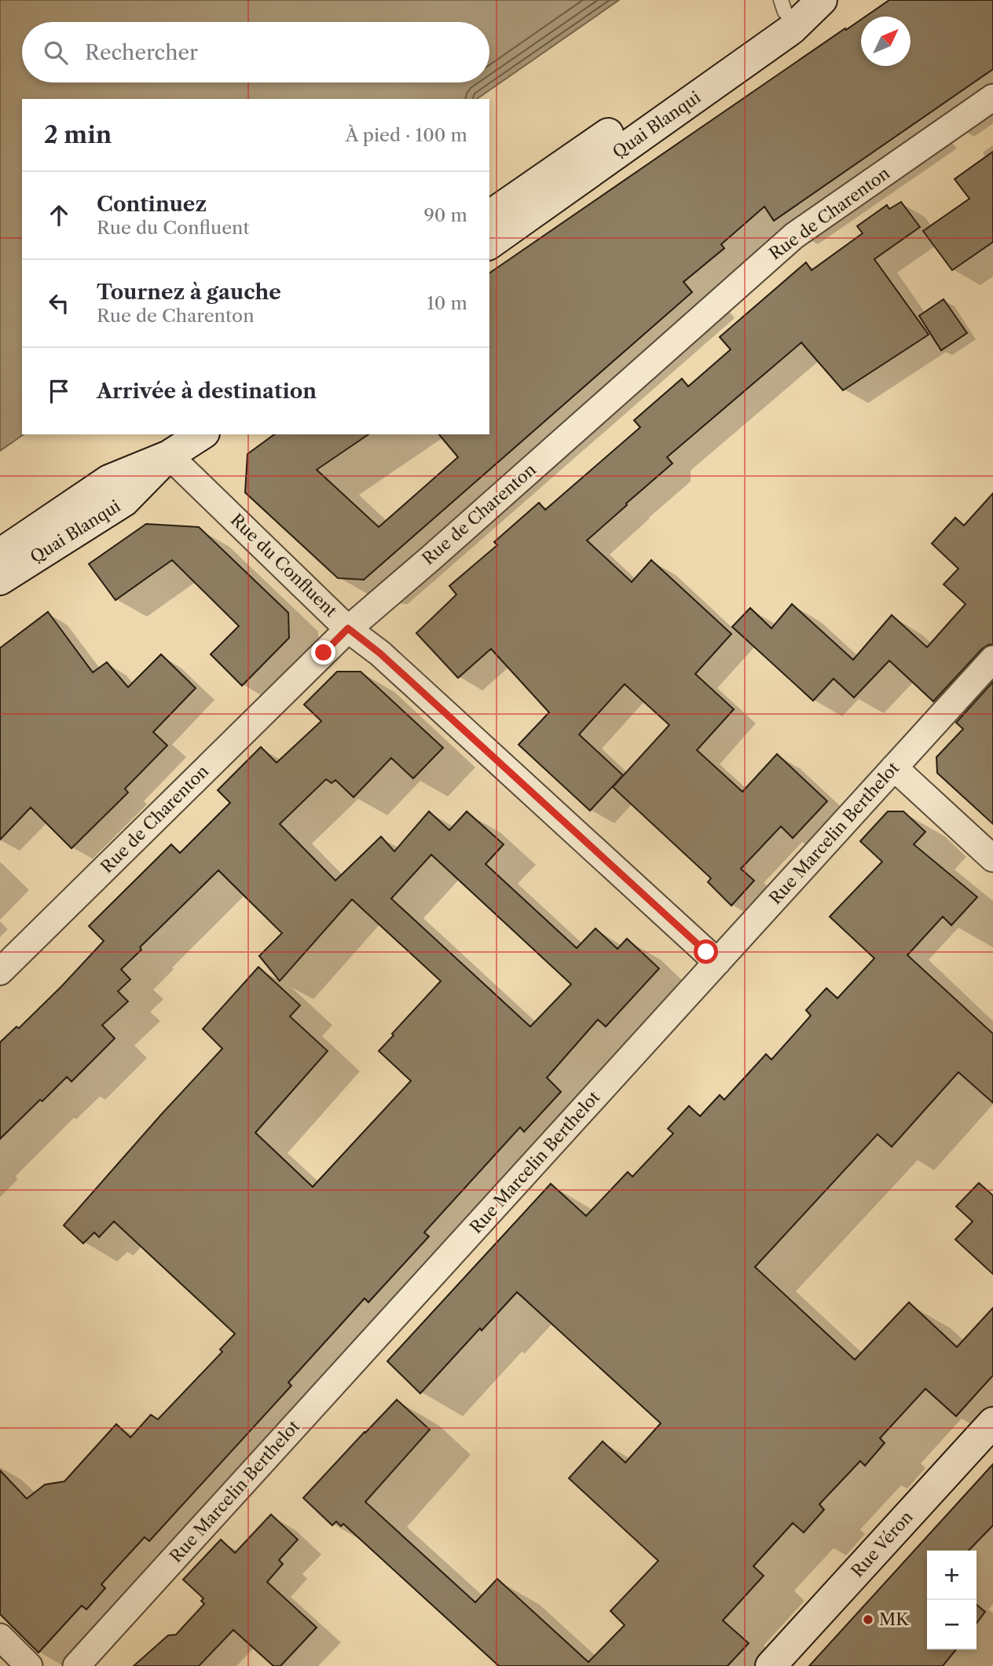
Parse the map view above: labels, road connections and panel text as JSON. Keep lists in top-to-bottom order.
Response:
{
  "streets": {
    "main road": ["Quai Blanqui", "Rue Véron"],
    "street": ["Rue de Charenton", "Rue du Confluent", "Rue Marcelin Berthelot"]
  },
  "crossings": [
    ["Quai Blanqui", "Rue du Confluent"],
    ["Rue de Charenton", "Rue du Confluent"],
    ["Rue du Confluent", "Rue Marcelin Berthelot"]
  ],
  "places": ["MK"],
  "north": "top right",
  "page": {
    "search": "Rechercher",
    "heading": ["2 min", "À pied · 100 m"],
    "list": [
      ["Continuez", "Rue du Confluent", "90 m"],
      ["Tournez à gauche", "Rue de Charenton", "10 m"],
      "Arrivée à destination"
    ],
    "map_buttons": ["+", "−"]
  }
}
